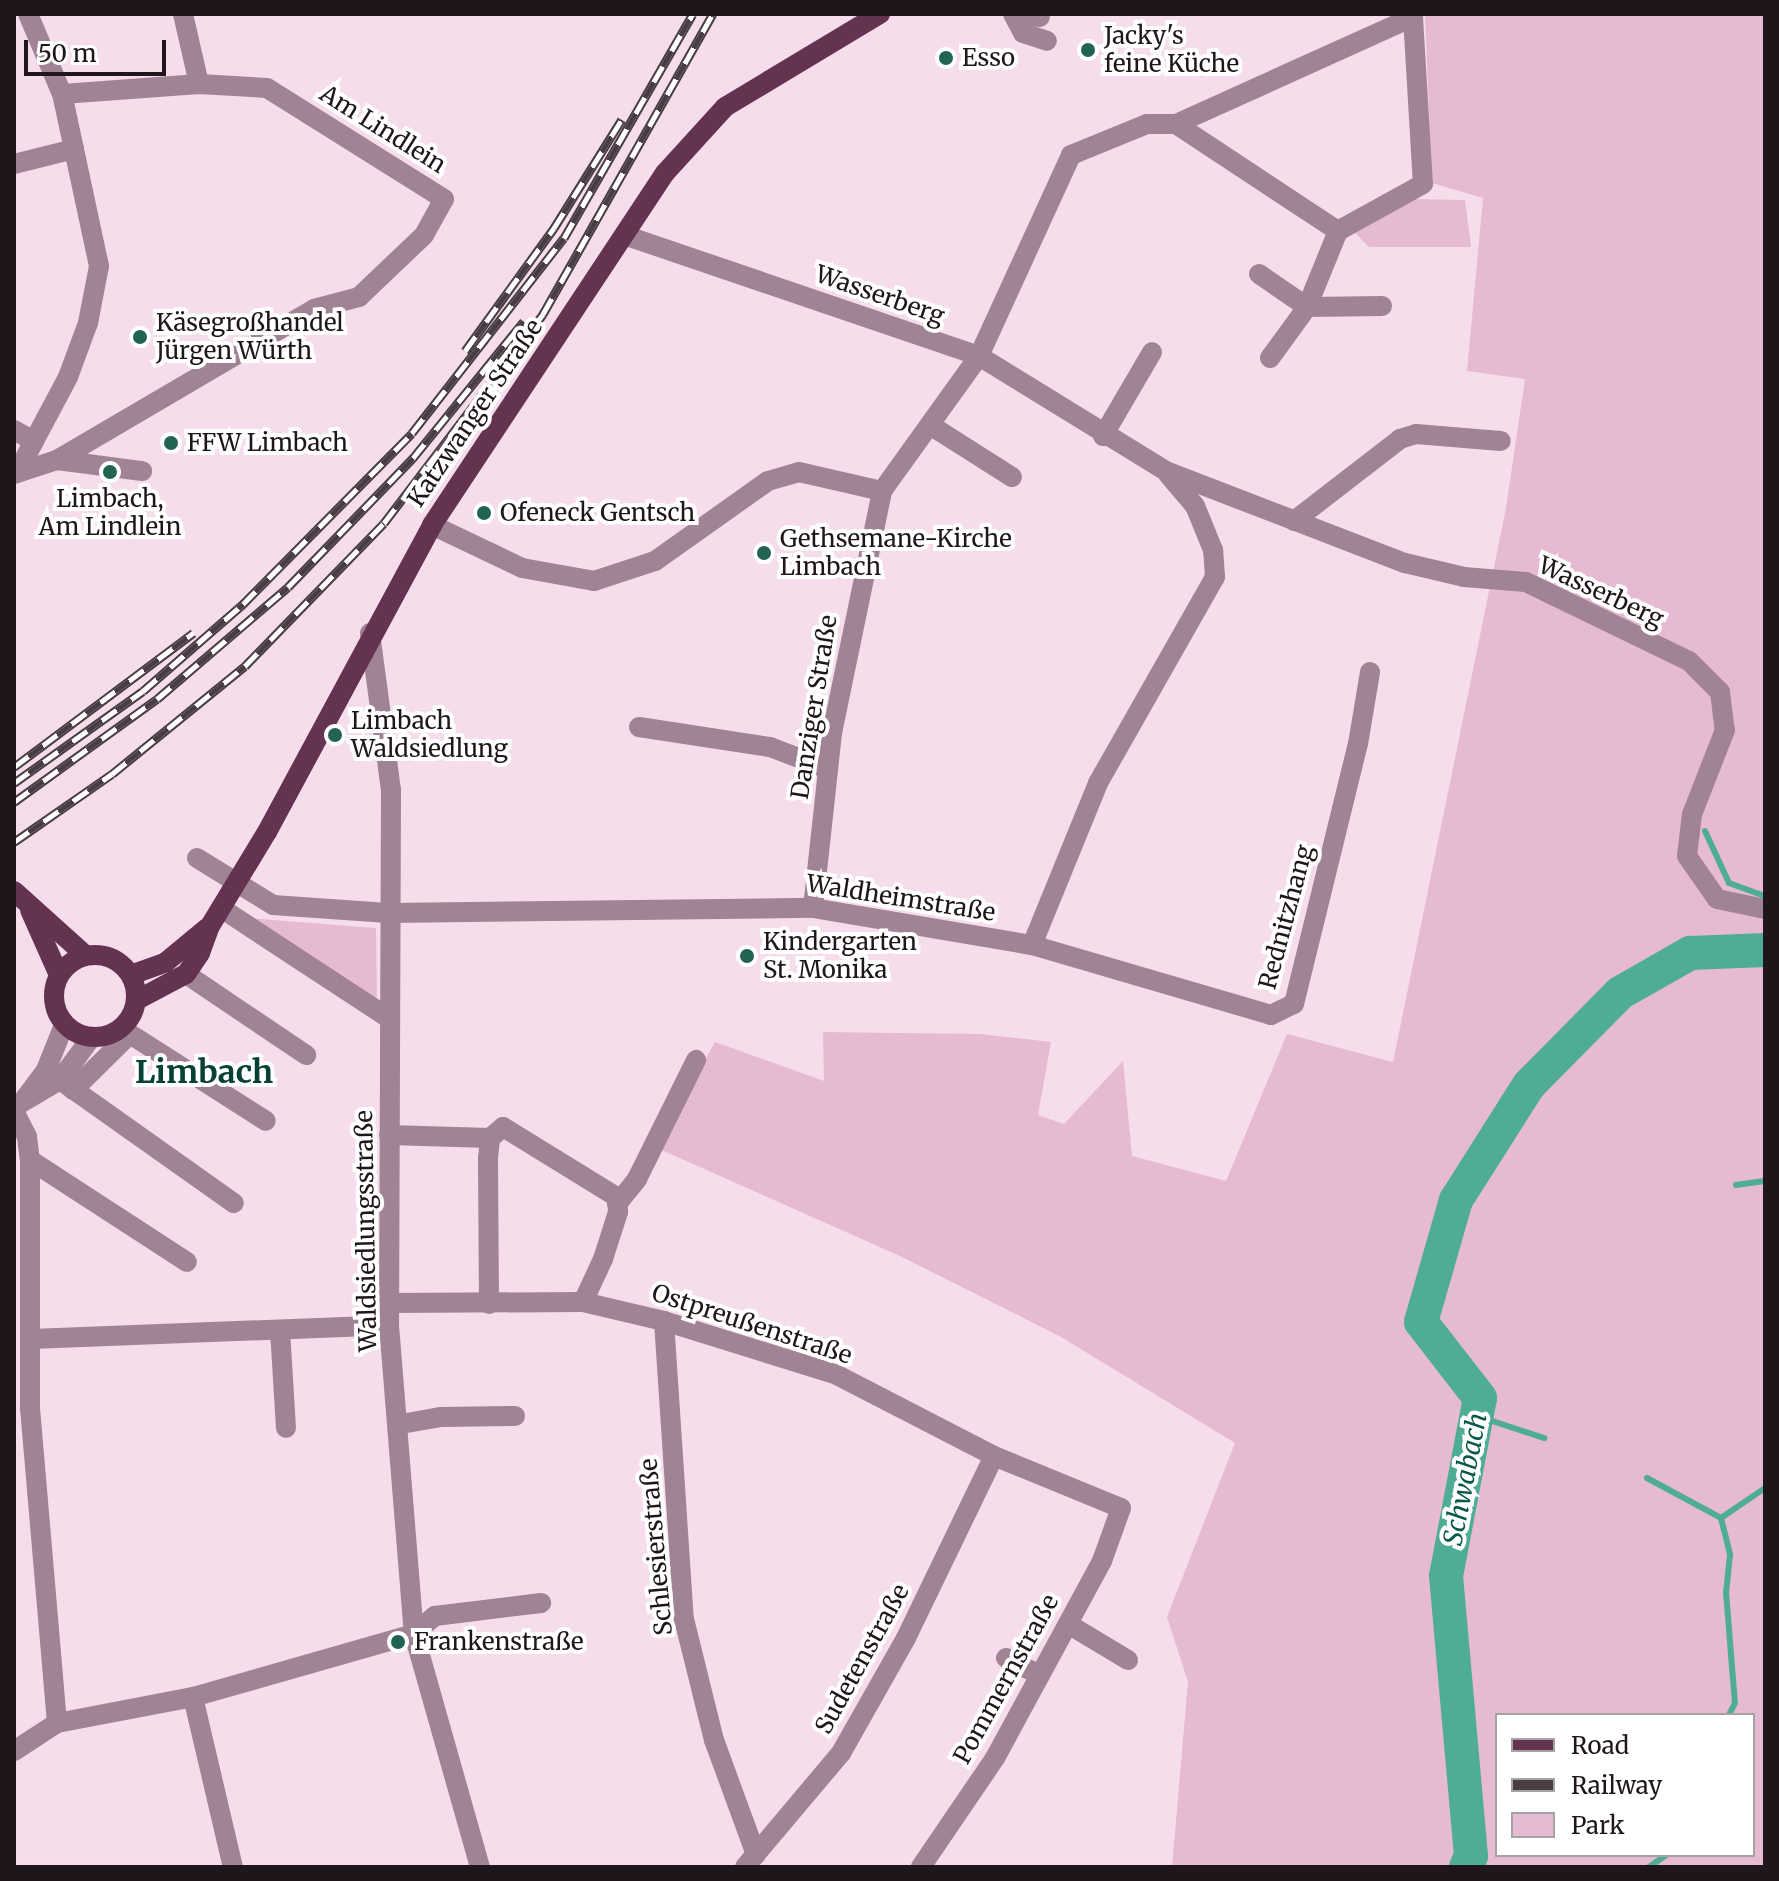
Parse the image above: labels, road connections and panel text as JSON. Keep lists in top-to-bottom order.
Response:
{
  "streets": {
    "main road": ["Katzwanger Straße"],
    "street": [
      "Am Lindlein",
      "Wasserberg",
      "Danziger Straße",
      "Waldheimstraße",
      "Rednitzhang",
      "Waldsiedlungsstraße",
      "Ostpreußenstraße",
      "Schlesierstraße",
      "Sudetenstraße",
      "Pommernstraße"
    ]
  },
  "crossings": [
    ["Wasserberg", "Katzwanger Straße"],
    ["Wasserberg", "Danziger Straße"],
    ["Katzwanger Straße", "Waldheimstraße"],
    ["Katzwanger Straße", "Waldsiedlungsstraße"],
    ["Danziger Straße", "Waldheimstraße"],
    ["Waldheimstraße", "Rednitzhang"],
    ["Waldheimstraße", "Waldsiedlungsstraße"],
    ["Waldsiedlungsstraße", "Ostpreußenstraße"],
    ["Ostpreußenstraße", "Schlesierstraße"],
    ["Ostpreußenstraße", "Sudetenstraße"],
    ["Ostpreußenstraße", "Pommernstraße"],
    ["Schlesierstraße", "Sudetenstraße"]
  ],
  "districts": ["Limbach"],
  "water": ["Schwabach"],
  "places": [
    "Jacky's feine Küche",
    "Esso",
    "Käsegroßhandel Jürgen Würth",
    "FFW Limbach",
    "Limbach, Am Lindlein",
    "Ofeneck Gentsch",
    "Gethsemane-Kirche Limbach",
    "Limbach Waldsiedlung",
    "Kindergarten St. Monika",
    "Frankenstraße"
  ],
  "legend": ["Road", "Railway", "Park"],
  "scale_bar": "50 m"
}
